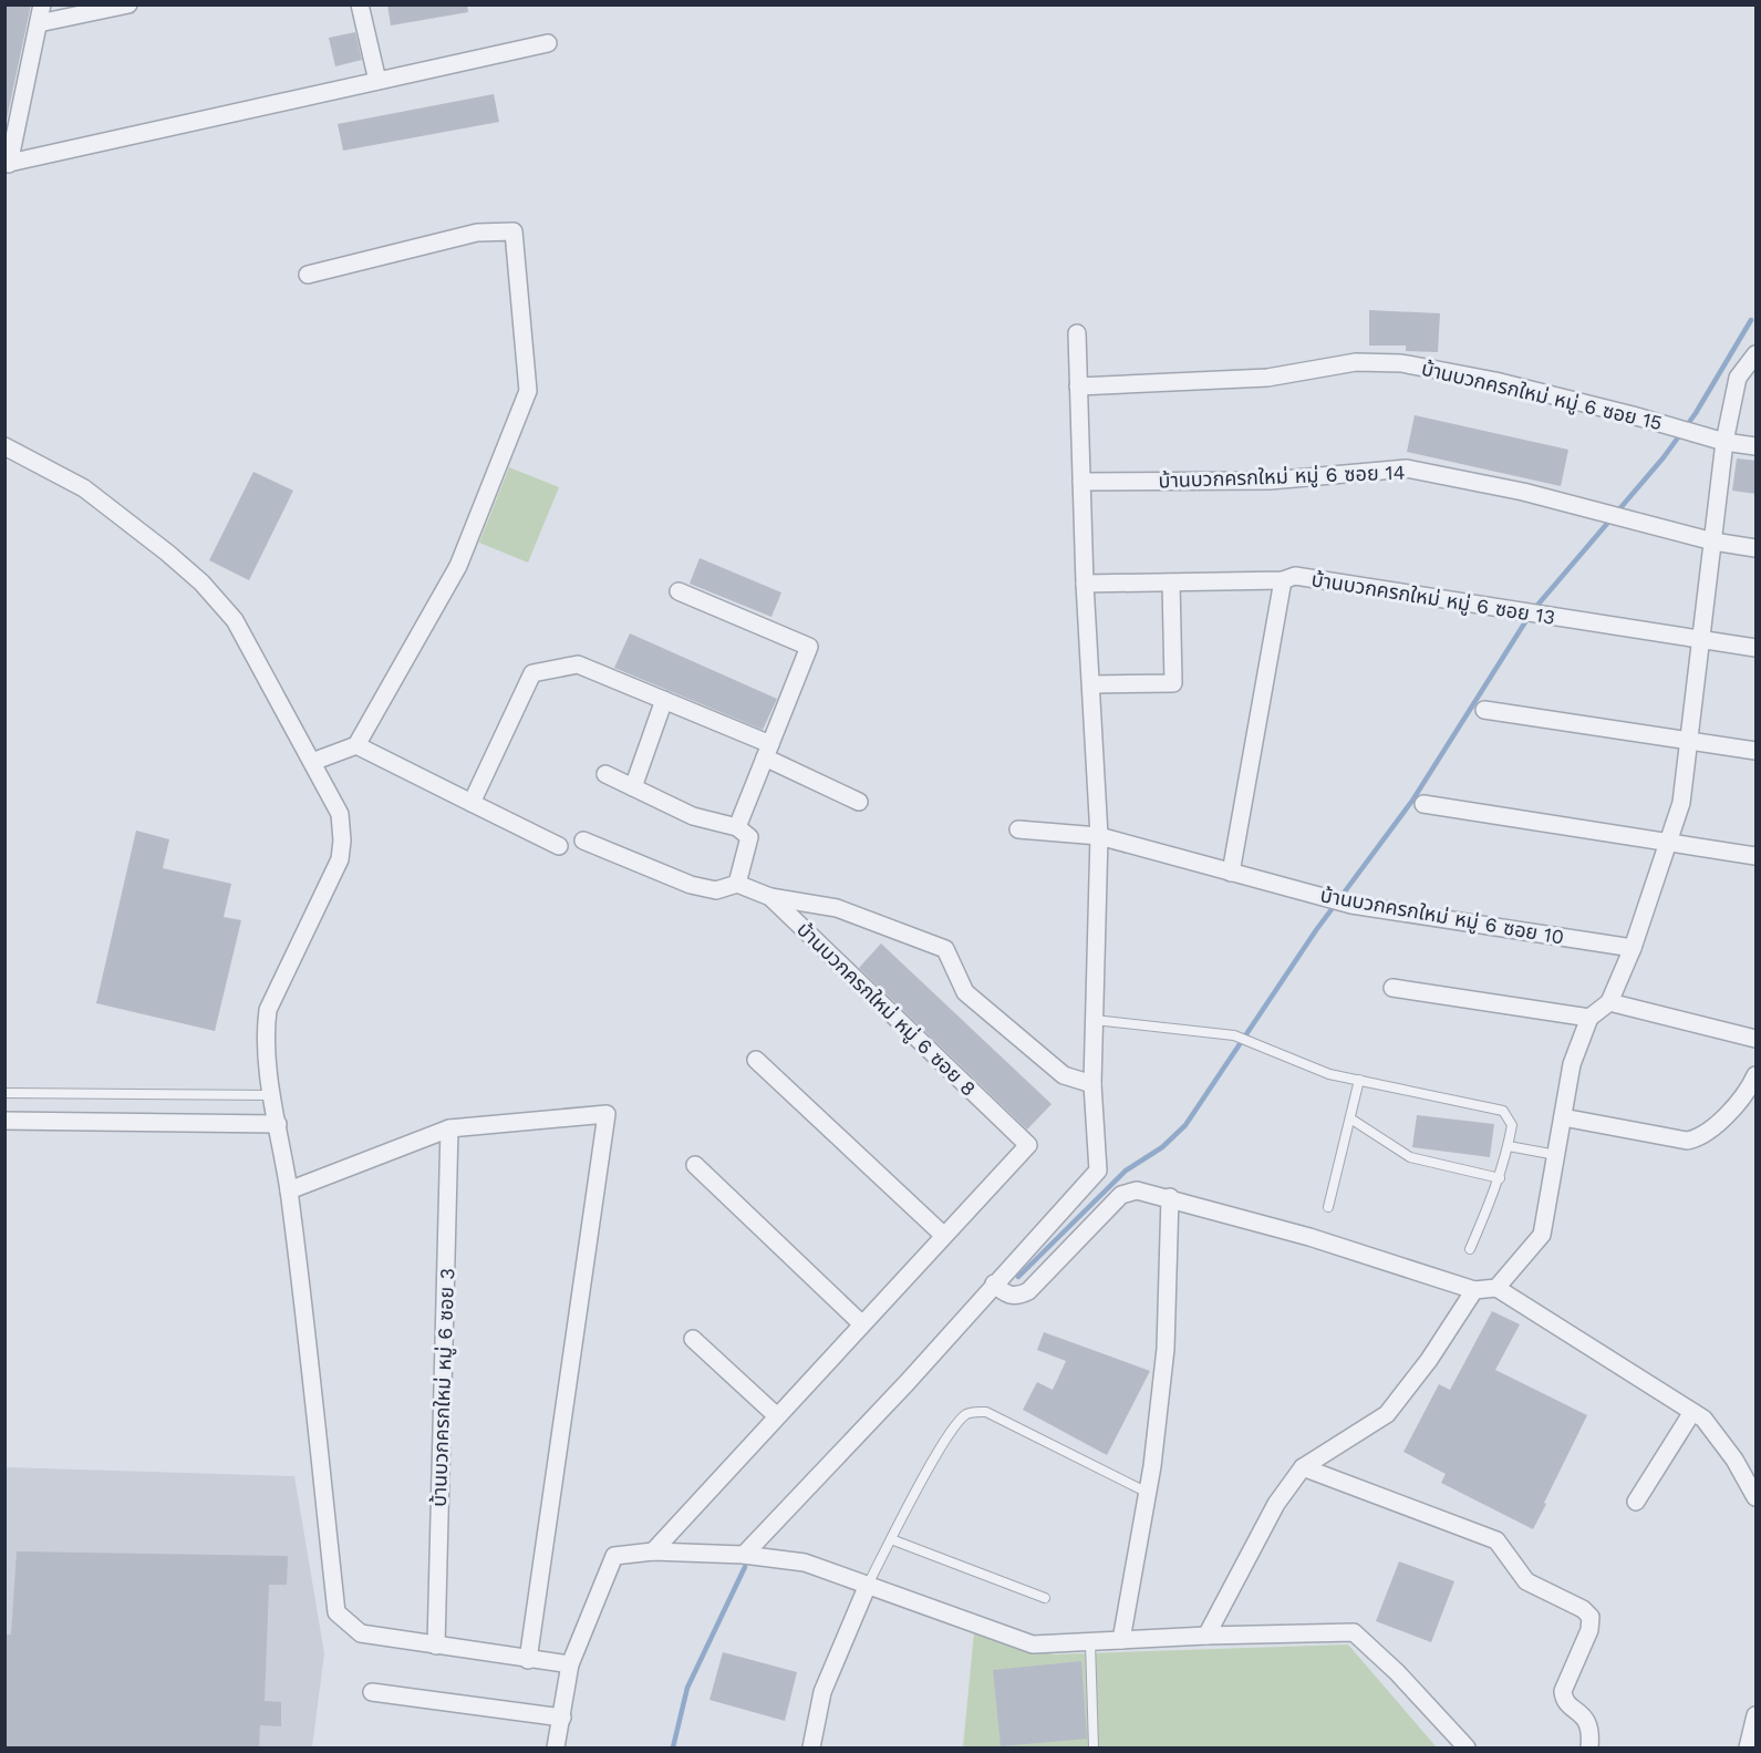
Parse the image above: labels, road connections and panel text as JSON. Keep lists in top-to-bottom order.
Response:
{
  "streets": {
    "street": [
      "บ้านบวกครกใหม่ หมู่ 6 ซอย 15",
      "บ้านบวกครกใหม่ หมู่ 6 ซอย 14",
      "บ้านบวกครกใหม่ หมู่ 6 ซอย 13",
      "บ้านบวกครกใหม่ หมู่ 6 ซอย 10",
      "บ้านบวกครกใหม่ หมู่ 6 ซอย 8",
      "บ้านบวกครกใหม่ หมู่ 6 ซอย 3"
    ]
  }
}
